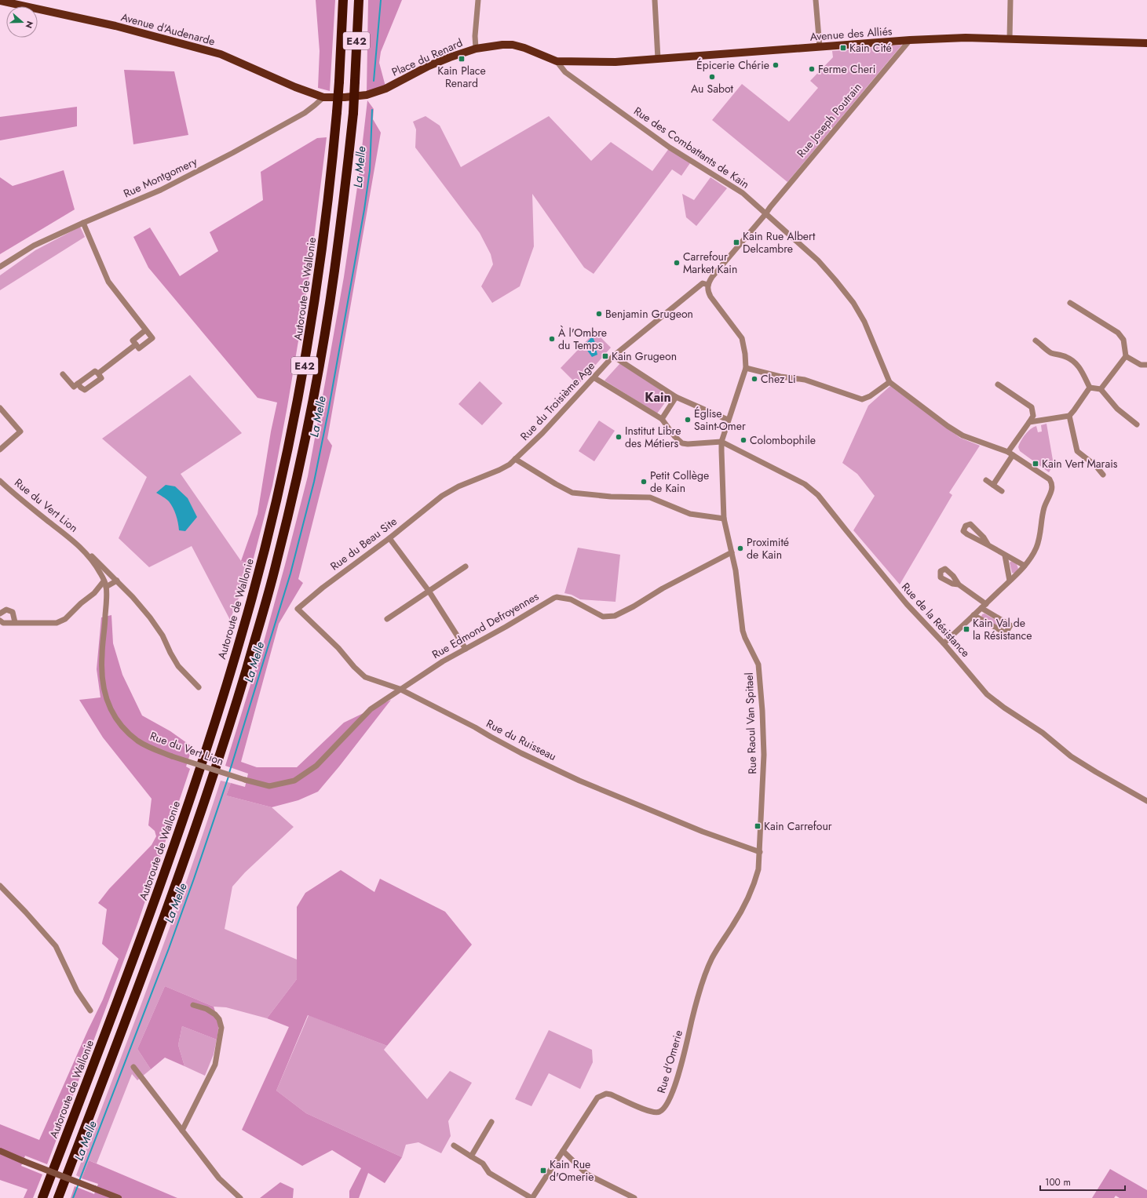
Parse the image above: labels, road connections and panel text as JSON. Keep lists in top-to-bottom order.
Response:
{
  "streets": {
    "highway": ["E42", "Autoroute de Wallonie"],
    "main road": ["Avenue d'Audenarde", "Avenue des Alliés", "Place du Renard"],
    "street": [
      "Rue Joseph Poutrain",
      "Rue des Combattants de Kain",
      "Rue Montgomery",
      "Rue du Troisième Age",
      "Rue du Vert Lion",
      "Rue du Beau Site",
      "Rue de la Résistance",
      "Rue Edmond Defroyennes",
      "Rue Raoul Van Spitael",
      "Rue du Ruisseau",
      "Rue d'Omerie"
    ]
  },
  "crossings": [
    ["Avenue d'Audenarde", "Place du Renard"],
    ["Avenue d'Audenarde", "Rue Montgomery"],
    ["Avenue des Alliés", "Place du Renard"],
    ["Avenue des Alliés", "Rue Joseph Poutrain"],
    ["Avenue des Alliés", "Rue des Combattants de Kain"],
    ["Place du Renard", "Rue des Combattants de Kain"],
    ["Place du Renard", "Rue Montgomery"],
    ["Rue Joseph Poutrain", "Rue des Combattants de Kain"],
    ["Rue Joseph Poutrain", "Rue du Troisième Age"],
    ["Rue du Troisième Age", "Rue du Beau Site"],
    ["Rue du Vert Lion", "Rue Edmond Defroyennes"],
    ["Rue du Beau Site", "Rue du Ruisseau"],
    ["Rue de la Résistance", "Rue Raoul Van Spitael"],
    ["Rue Edmond Defroyennes", "Rue Raoul Van Spitael"],
    ["Rue Edmond Defroyennes", "Rue du Ruisseau"],
    ["Rue Raoul Van Spitael", "Rue du Ruisseau"],
    ["Rue Raoul Van Spitael", "Rue d'Omerie"]
  ],
  "districts": ["Kain"],
  "water": ["La Melle"],
  "places": {
    "transit": [
      "Kain Cité",
      "Kain Place Renard",
      "Kain Rue Albert Delcambre",
      "Kain Grugeon",
      "Kain Vert Marais",
      "Kain Val de la Résistance",
      "Kain Carrefour",
      "Kain Rue d'Omerie"
    ],
    "other": [
      "Épicerie Chérie",
      "Ferme Cheri",
      "Au Sabot",
      "Carrefour Market Kain",
      "Benjamin Grugeon",
      "À l'Ombre du Temps",
      "Chez Li",
      "Église Saint-Omer",
      "Institut Libre des Métiers",
      "Colombophile",
      "Petit Collège de Kain",
      "Proximité de Kain"
    ]
  },
  "scale_bar": "100 m",
  "north": "right"
}
